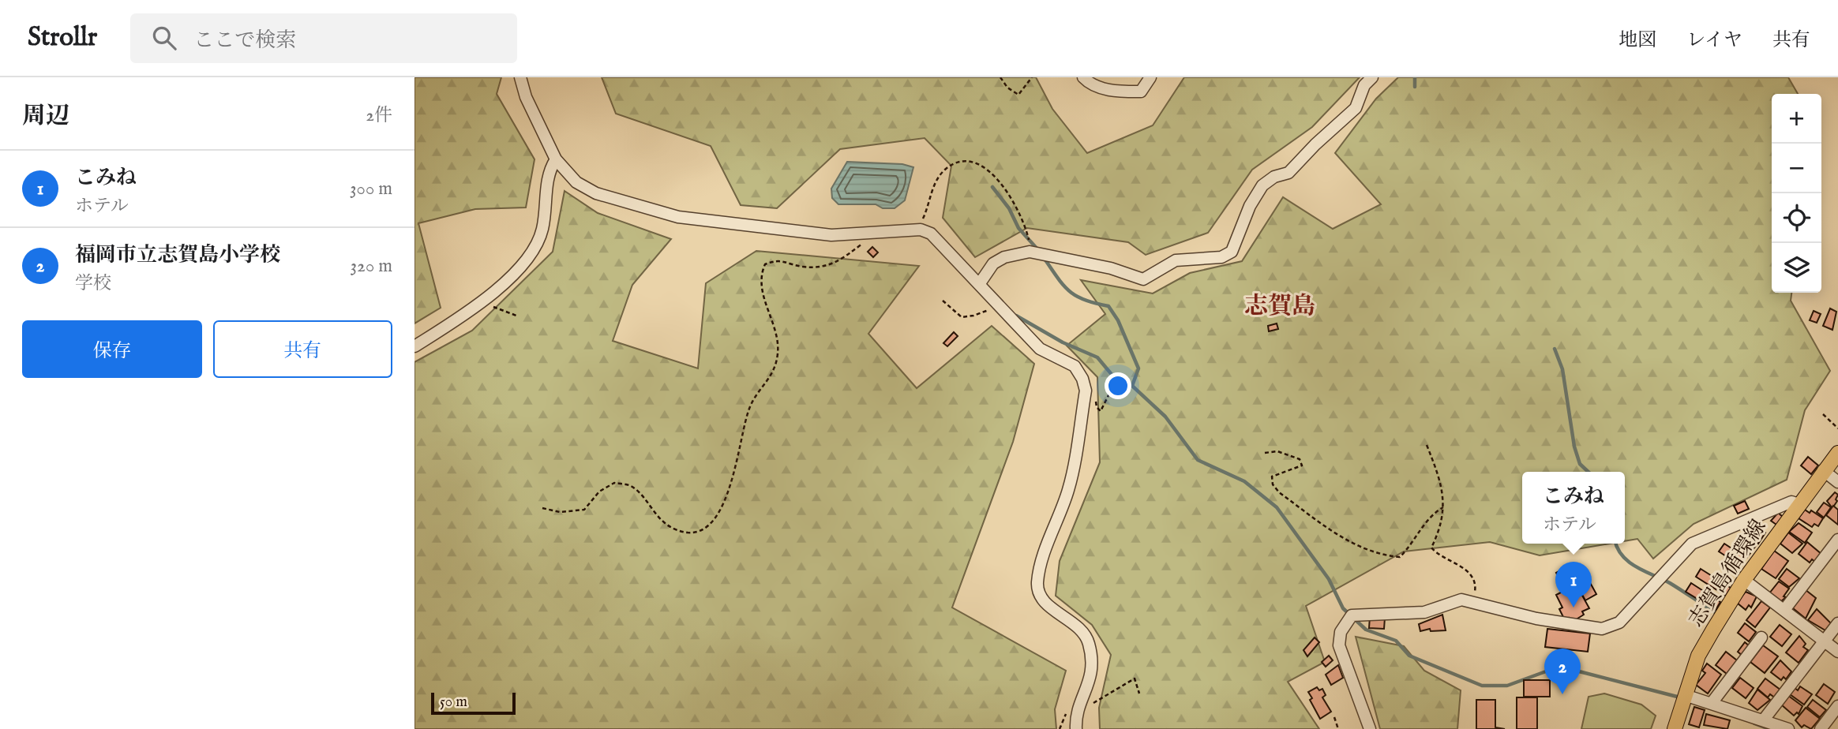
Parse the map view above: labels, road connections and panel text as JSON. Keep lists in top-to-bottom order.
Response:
{
  "streets": {
    "main road": ["志賀島循環線"]
  },
  "districts": ["志賀島"],
  "scale_bar": "50 m",
  "page": {
    "header": "Strollr",
    "search": "ここで検索",
    "nav": ["地図", "レイヤ", "共有"],
    "heading": ["周辺", "2件"],
    "map_buttons": ["+", "−"],
    "list": [
      {
        "mark": "1",
        "name": "こみね",
        "note": "ホテル",
        "value": "300 m"
      },
      {
        "mark": "2",
        "name": "福岡市立志賀島小学校",
        "note": "学校",
        "value": "320 m"
      }
    ],
    "buttons": ["保存", "共有"],
    "popup": ["こみね", "ホテル"],
    "pins": ["1", "2"],
    "scale": "50 m"
  }
}
